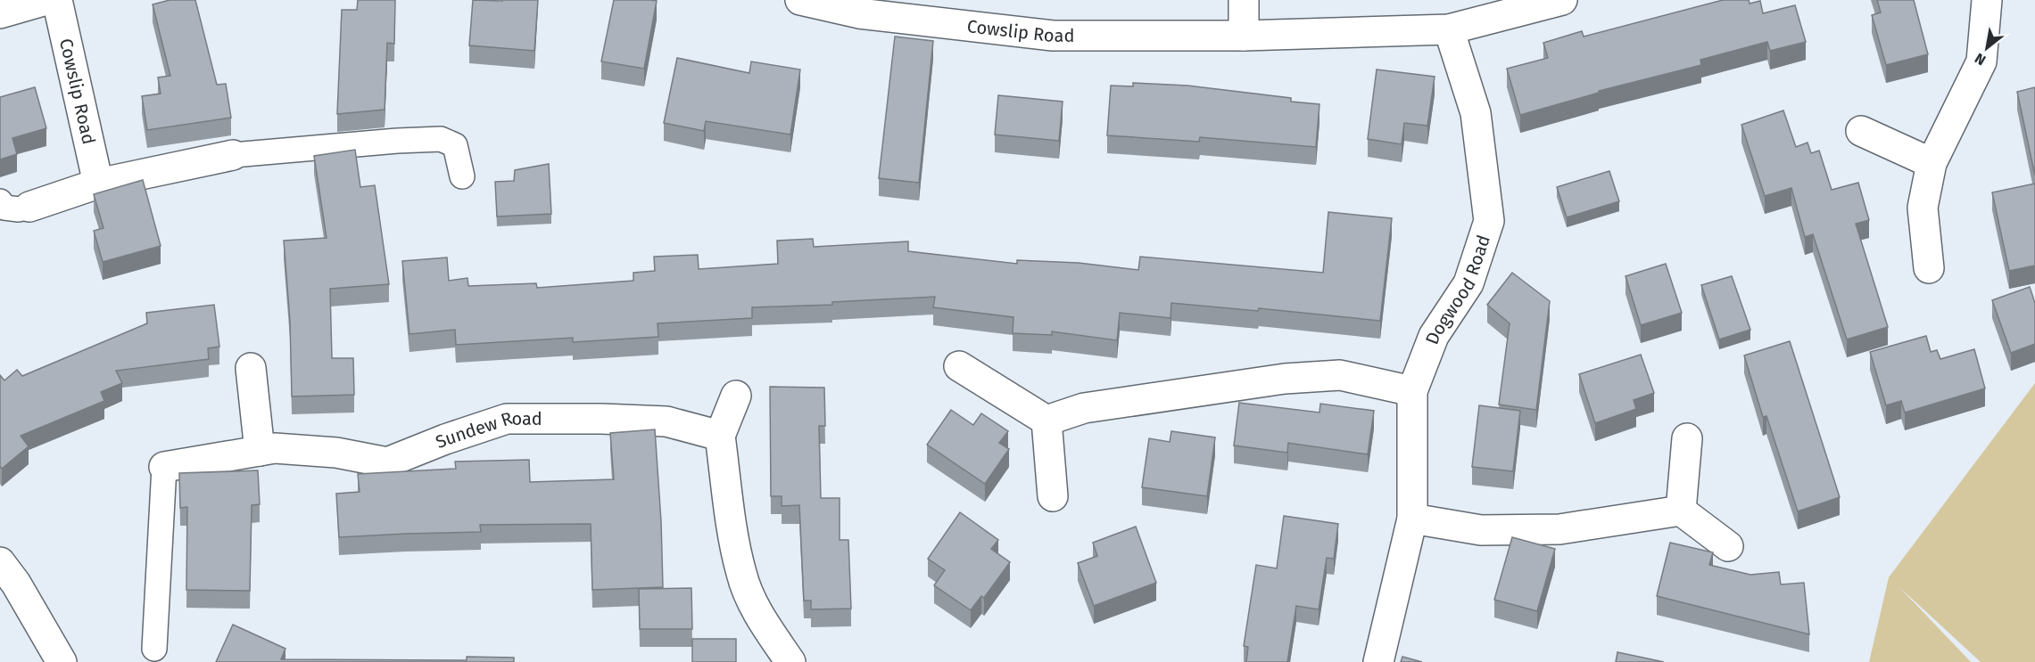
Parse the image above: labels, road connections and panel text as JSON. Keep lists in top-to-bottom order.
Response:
{
  "streets": {
    "street": ["Cowslip Road", "Dogwood Road", "Sundew Road"]
  },
  "crossings": [
    ["Cowslip Road", "Dogwood Road"]
  ],
  "north": "bottom left"
}
